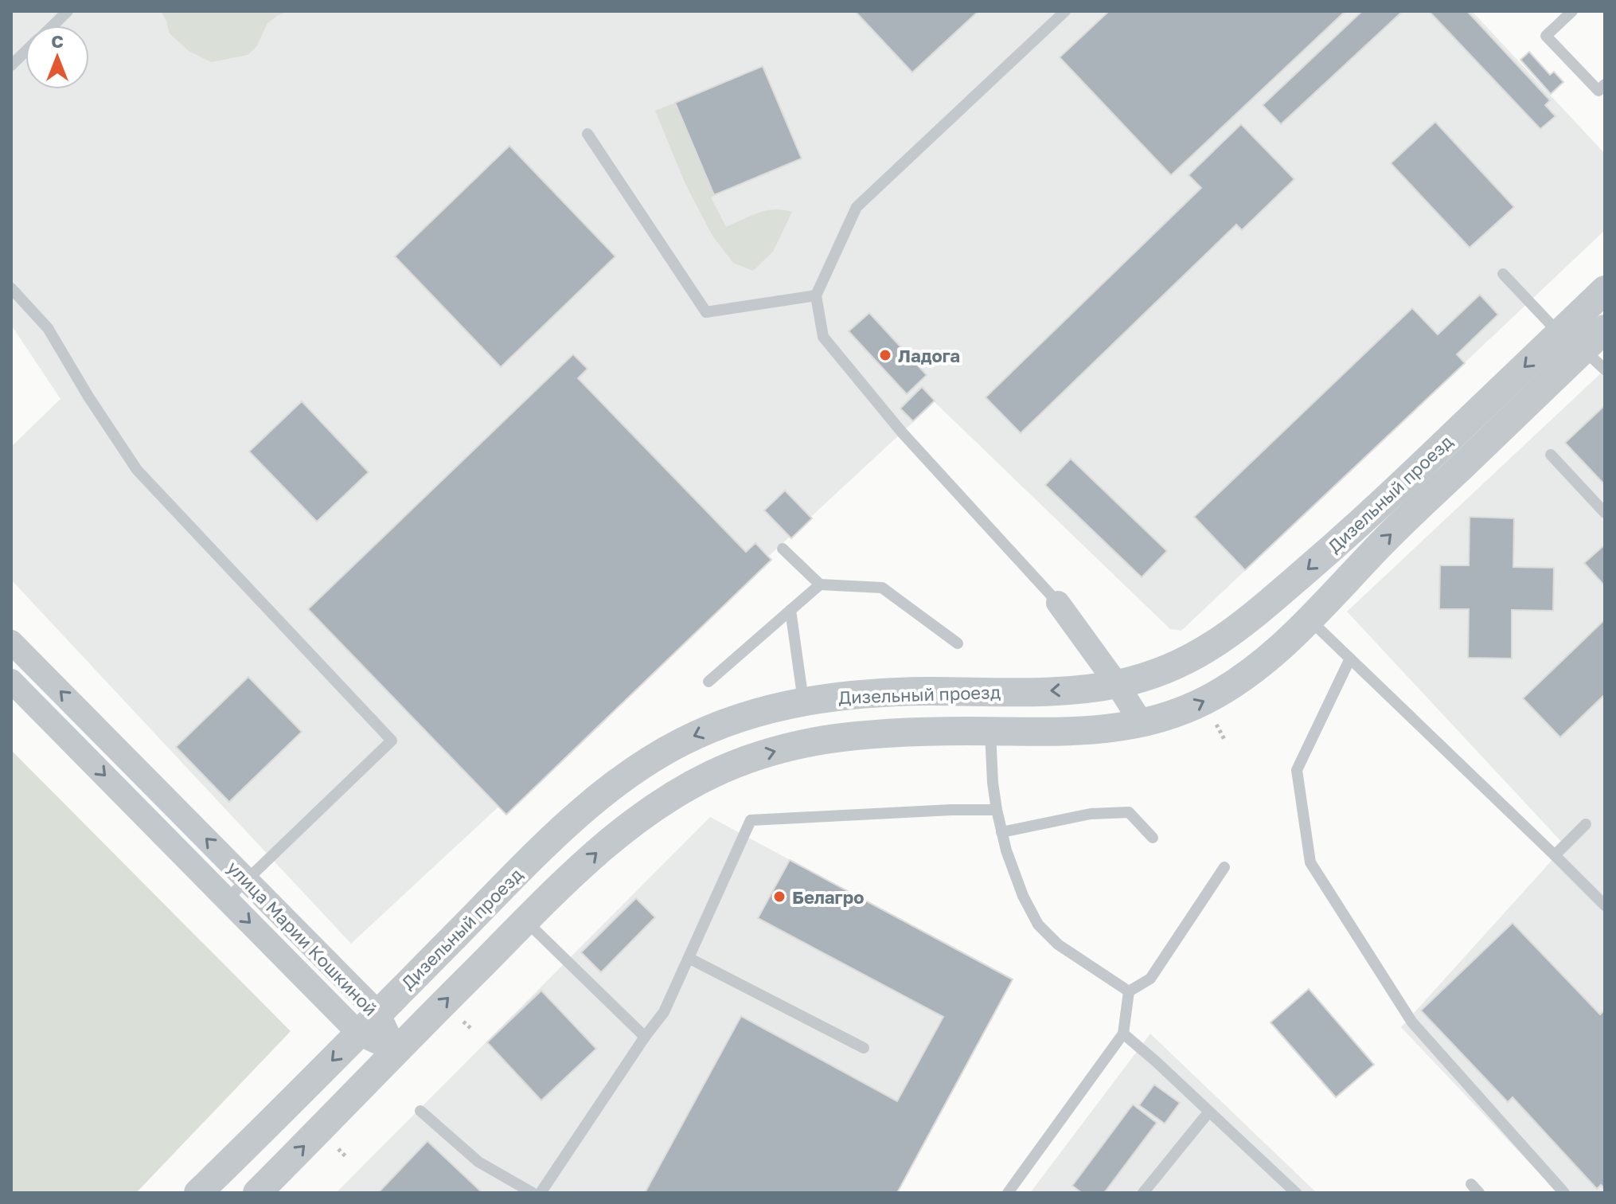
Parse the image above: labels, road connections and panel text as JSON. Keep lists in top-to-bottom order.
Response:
{
  "streets": {
    "street": ["Дизельный проезд", "улица Марии Кошкиной"]
  },
  "crossings": [
    ["Дизельный проезд", "улица Марии Кошкиной"]
  ],
  "places": ["Ладога", "Белагро"],
  "north": "top"
}
